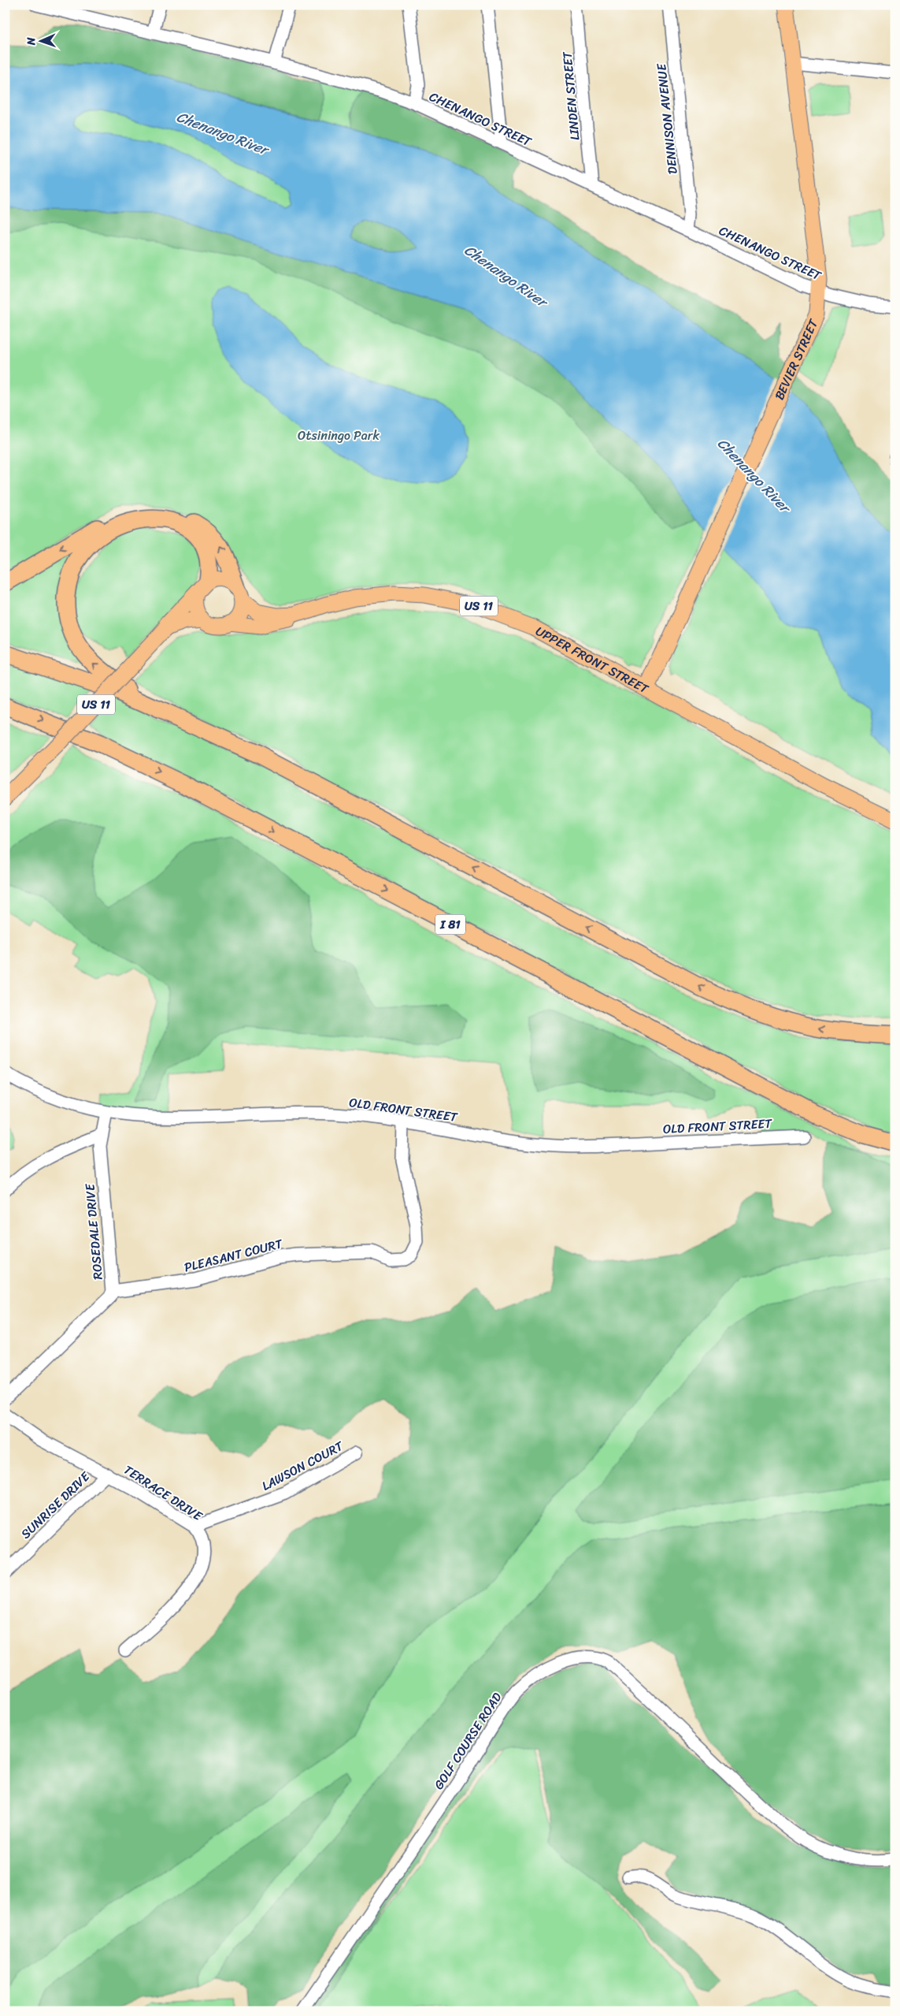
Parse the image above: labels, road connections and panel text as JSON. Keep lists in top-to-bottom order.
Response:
{
  "streets": {
    "highway": ["I 81"],
    "main road": ["BEVIER STREET", "US 11", "UPPER FRONT STREET"],
    "street": [
      "LINDEN STREET",
      "CHENANGO STREET",
      "DENNISON AVENUE",
      "OLD FRONT STREET",
      "ROSEDALE DRIVE",
      "PLEASANT COURT",
      "LAWSON COURT",
      "TERRACE DRIVE",
      "SUNRISE DRIVE",
      "GOLF COURSE ROAD"
    ]
  },
  "crossings": [
    ["LINDEN STREET", "CHENANGO STREET"],
    ["CHENANGO STREET", "DENNISON AVENUE"],
    ["CHENANGO STREET", "BEVIER STREET"],
    ["BEVIER STREET", "UPPER FRONT STREET"],
    ["OLD FRONT STREET", "ROSEDALE DRIVE"],
    ["OLD FRONT STREET", "PLEASANT COURT"],
    ["ROSEDALE DRIVE", "PLEASANT COURT"],
    ["LAWSON COURT", "TERRACE DRIVE"],
    ["TERRACE DRIVE", "SUNRISE DRIVE"]
  ],
  "water": ["Chenango River"],
  "parks": ["Otsiningo Park"],
  "north": "left"
}
